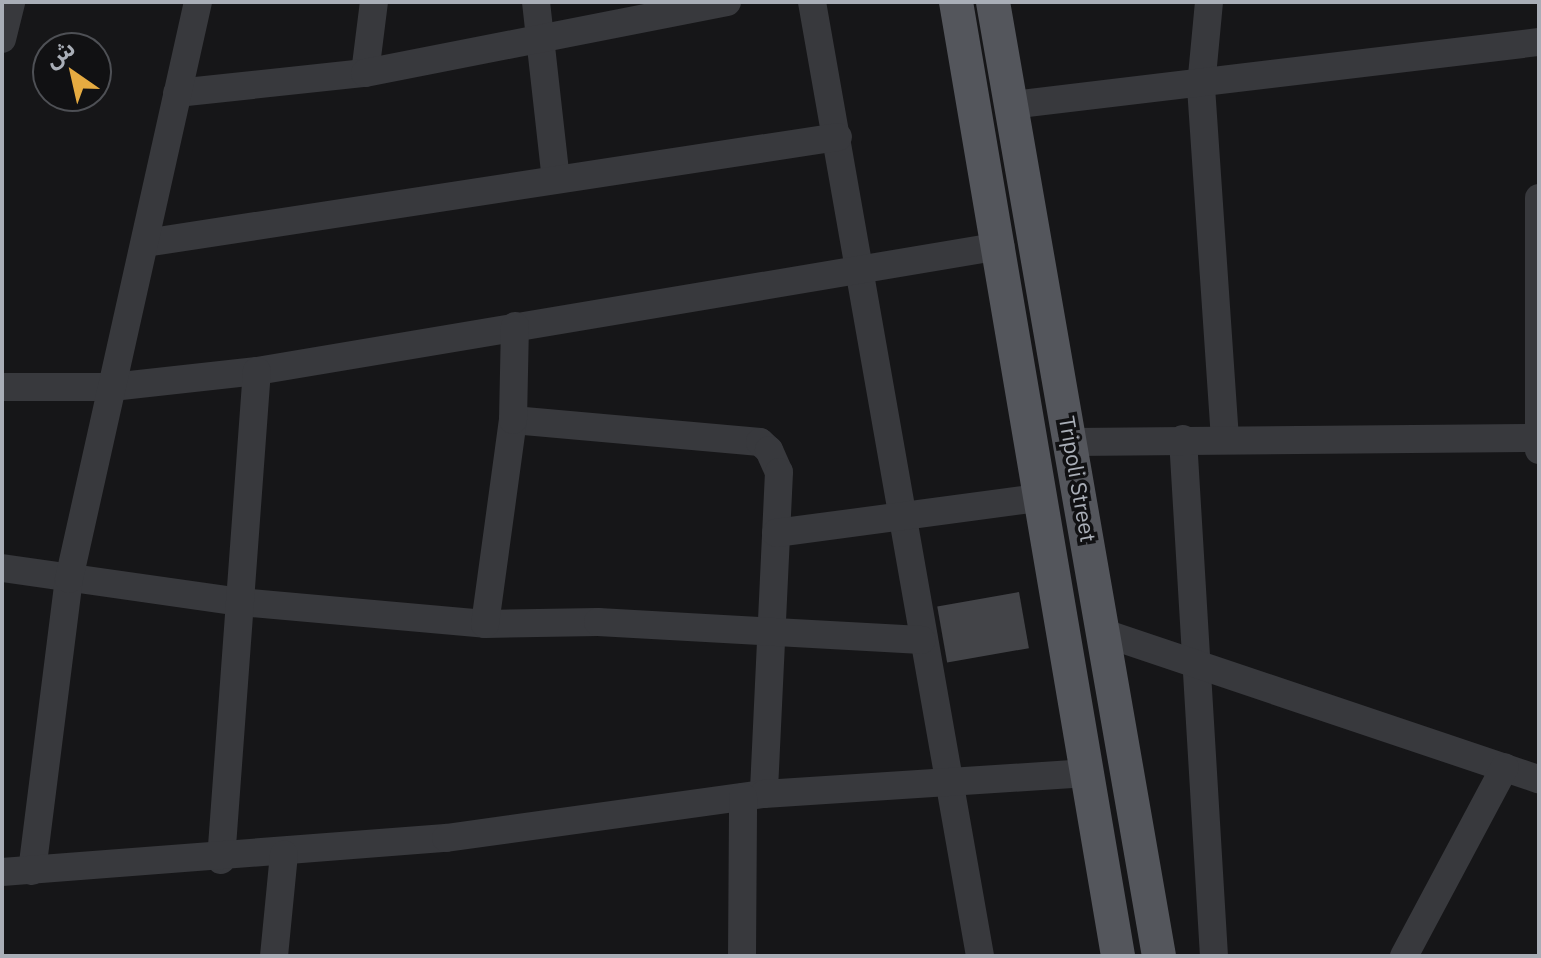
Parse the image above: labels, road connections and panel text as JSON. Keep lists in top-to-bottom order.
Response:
{
  "streets": {
    "main road": ["Tripoli Street"]
  },
  "north": "top left"
}
